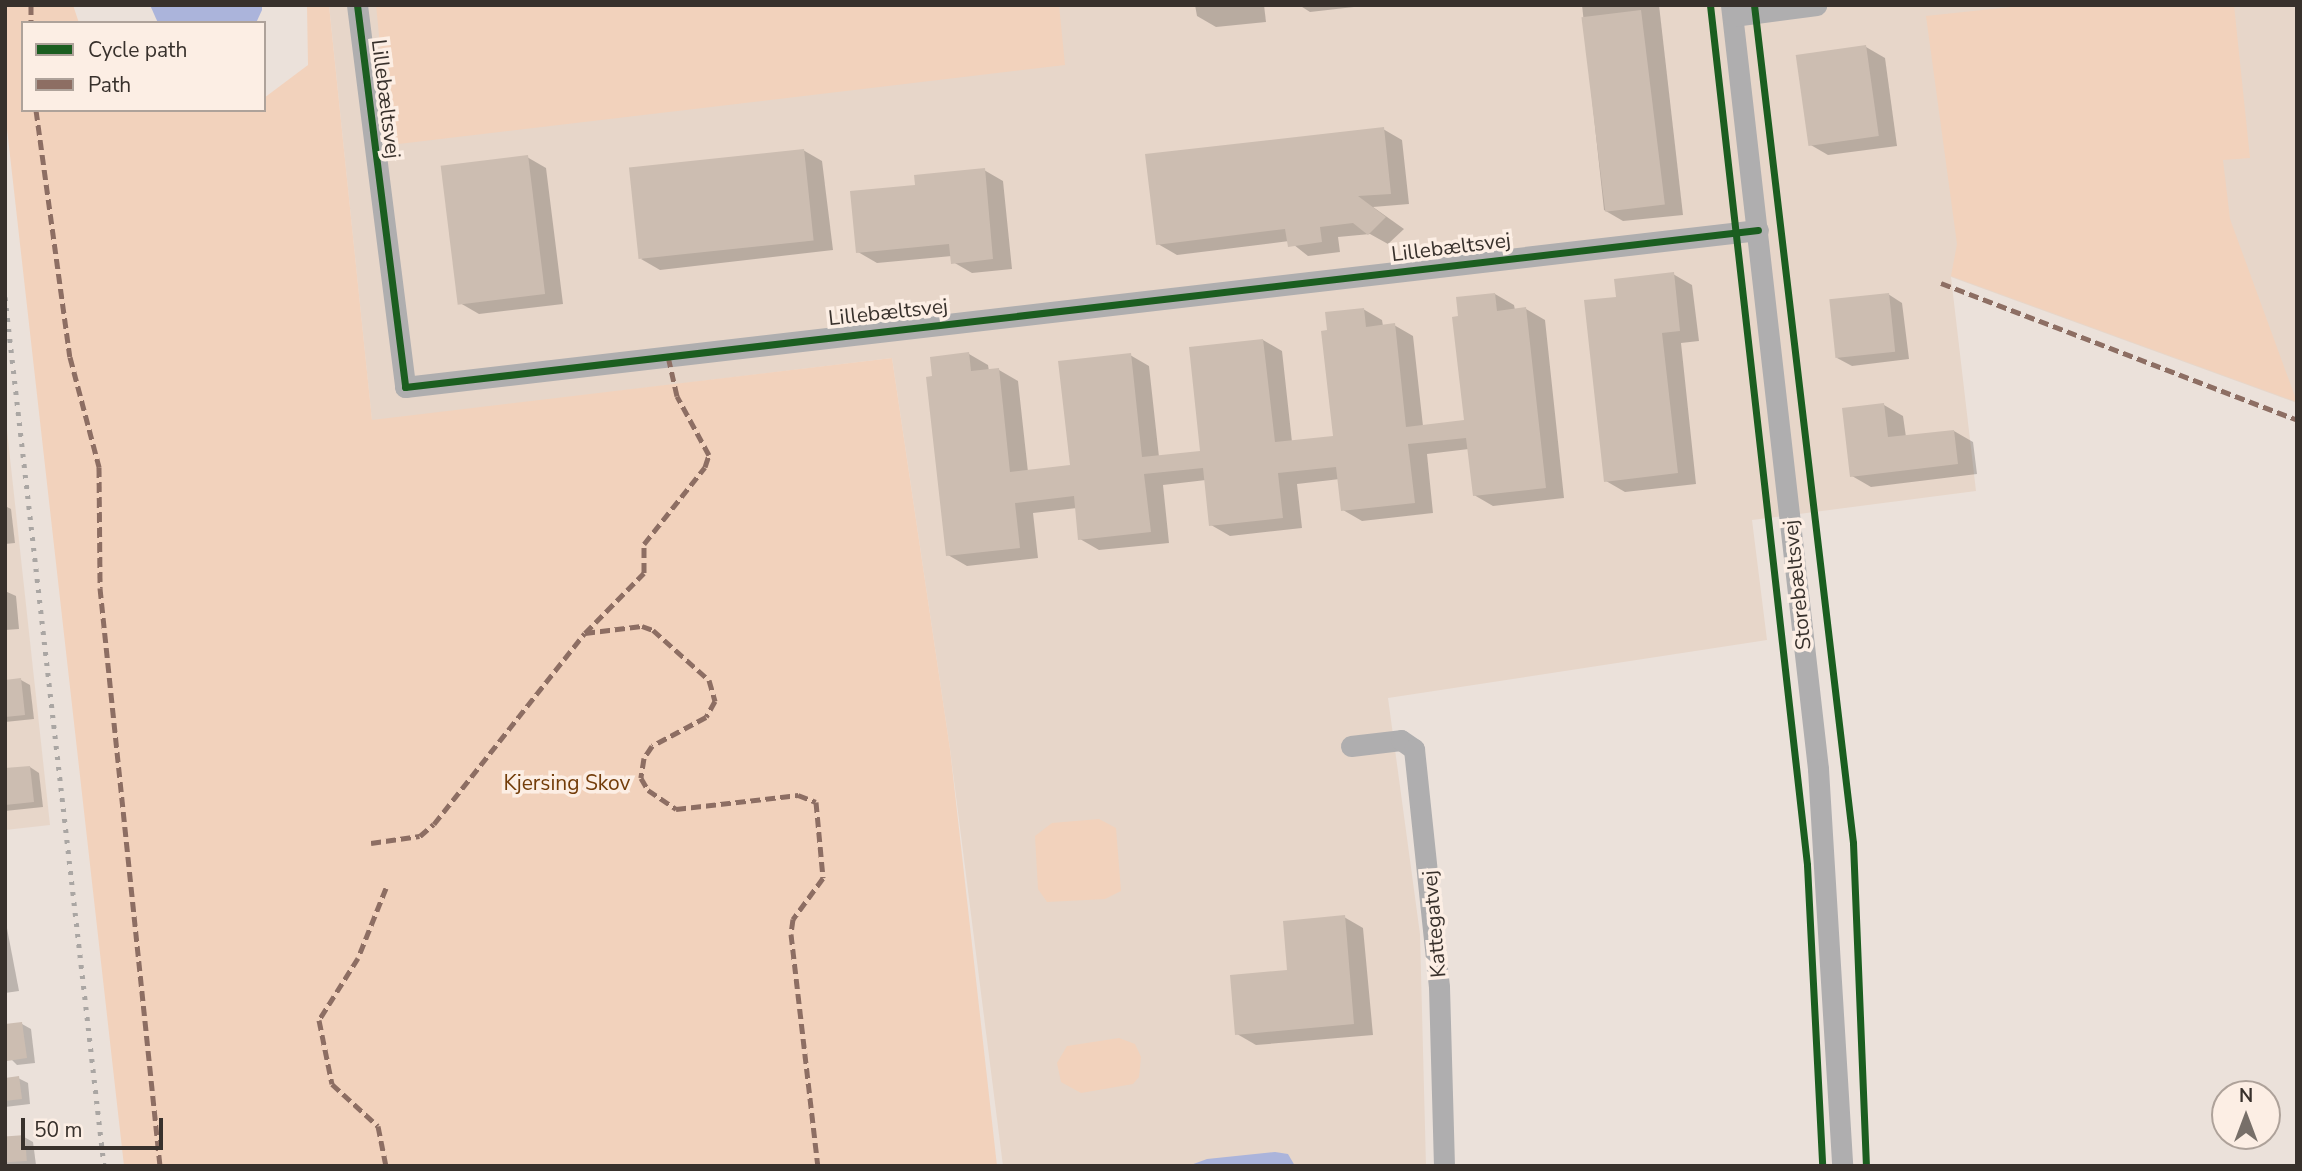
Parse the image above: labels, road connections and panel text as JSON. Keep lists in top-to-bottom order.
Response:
{
  "streets": {
    "street": ["Lillebæltsvej", "Storebæltsvej", "Kattegatvej"]
  },
  "crossings": [
    ["Lillebæltsvej", "Storebæltsvej"]
  ],
  "parks": ["Kjersing Skov"],
  "legend": ["Cycle path", "Path"],
  "scale_bar": "50 m",
  "north": "top"
}
